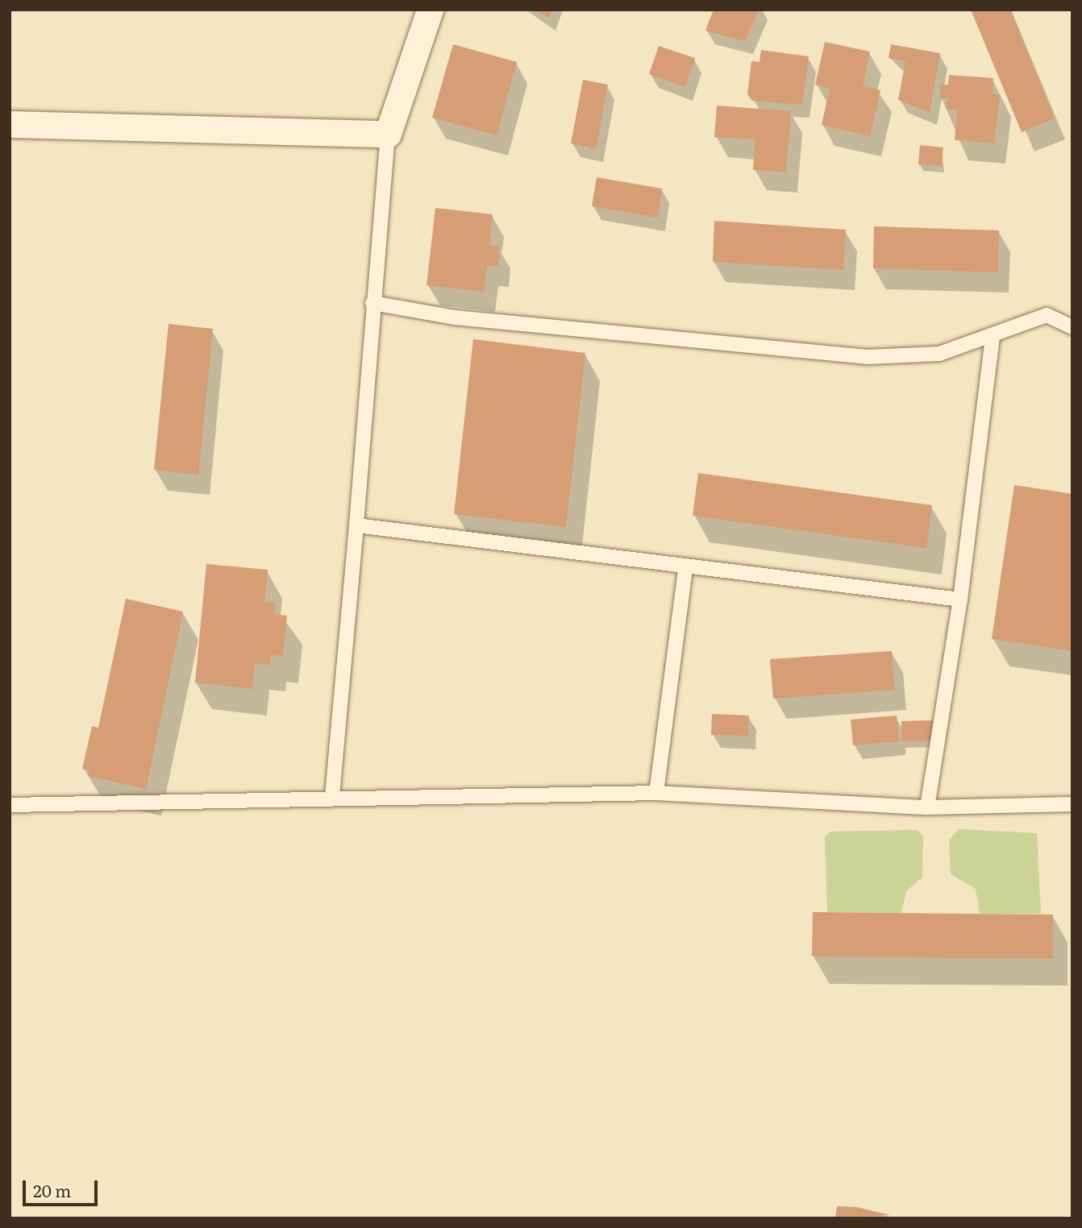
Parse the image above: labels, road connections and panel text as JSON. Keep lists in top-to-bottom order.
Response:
{
  "scale_bar": "20 m"
}
